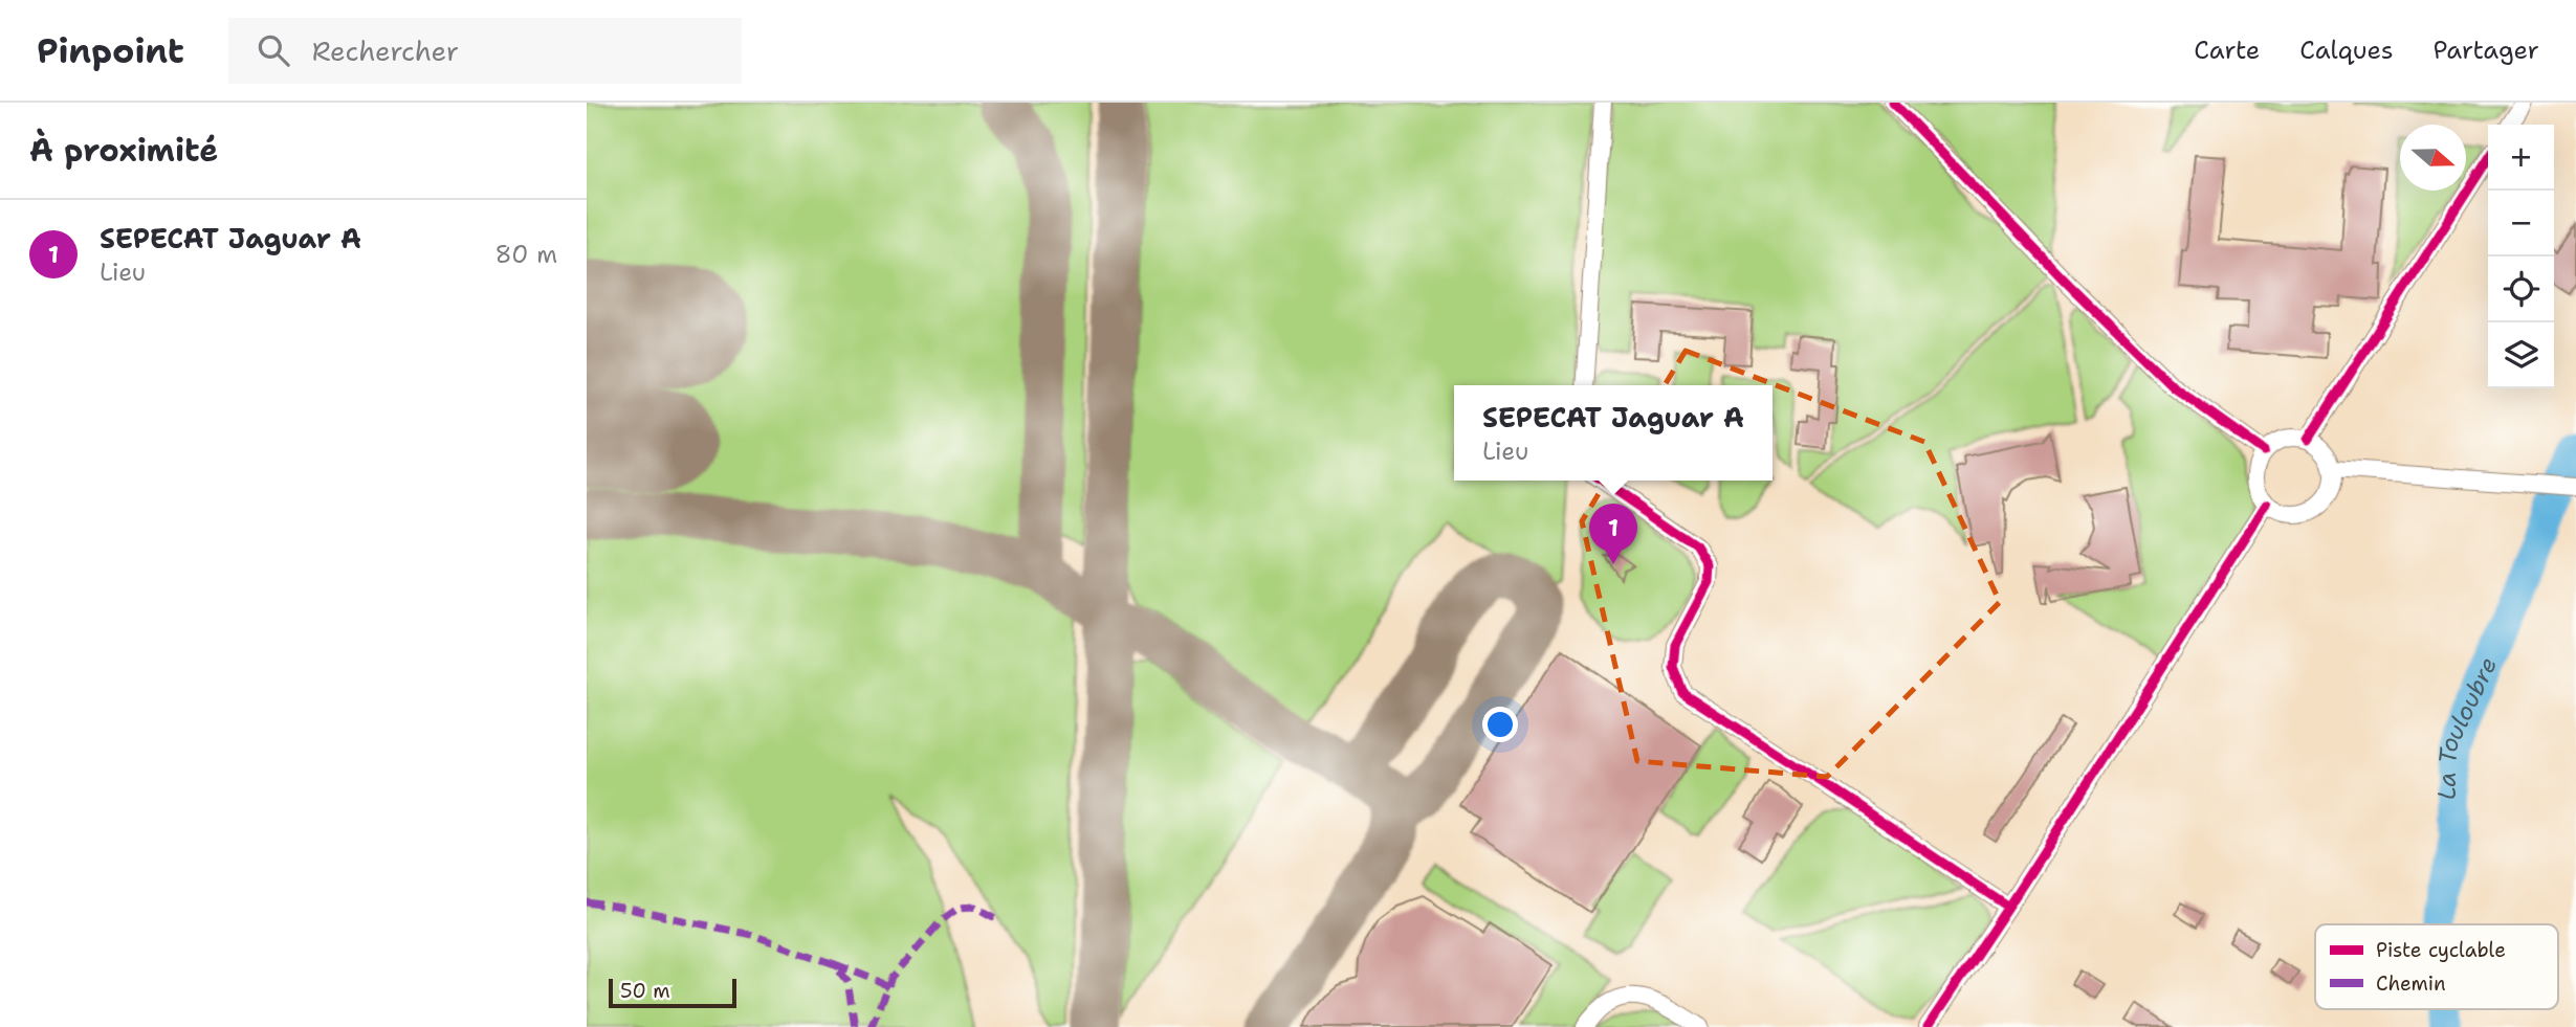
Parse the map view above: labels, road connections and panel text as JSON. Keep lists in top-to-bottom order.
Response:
{
  "water": ["La Touloubre"],
  "legend": ["Piste cyclable", "Chemin"],
  "scale_bar": "50 m",
  "north": "right",
  "page": {
    "header": "Pinpoint",
    "search": "Rechercher",
    "nav": ["Carte", "Calques", "Partager"],
    "heading": "À proximité",
    "map_buttons": ["+", "−"],
    "list": [
      {
        "mark": "1",
        "name": "SEPECAT Jaguar A",
        "note": "Lieu",
        "value": "80 m"
      }
    ],
    "popup": ["SEPECAT Jaguar A", "Lieu"],
    "pins": "1",
    "scale": "50 m"
  }
}
